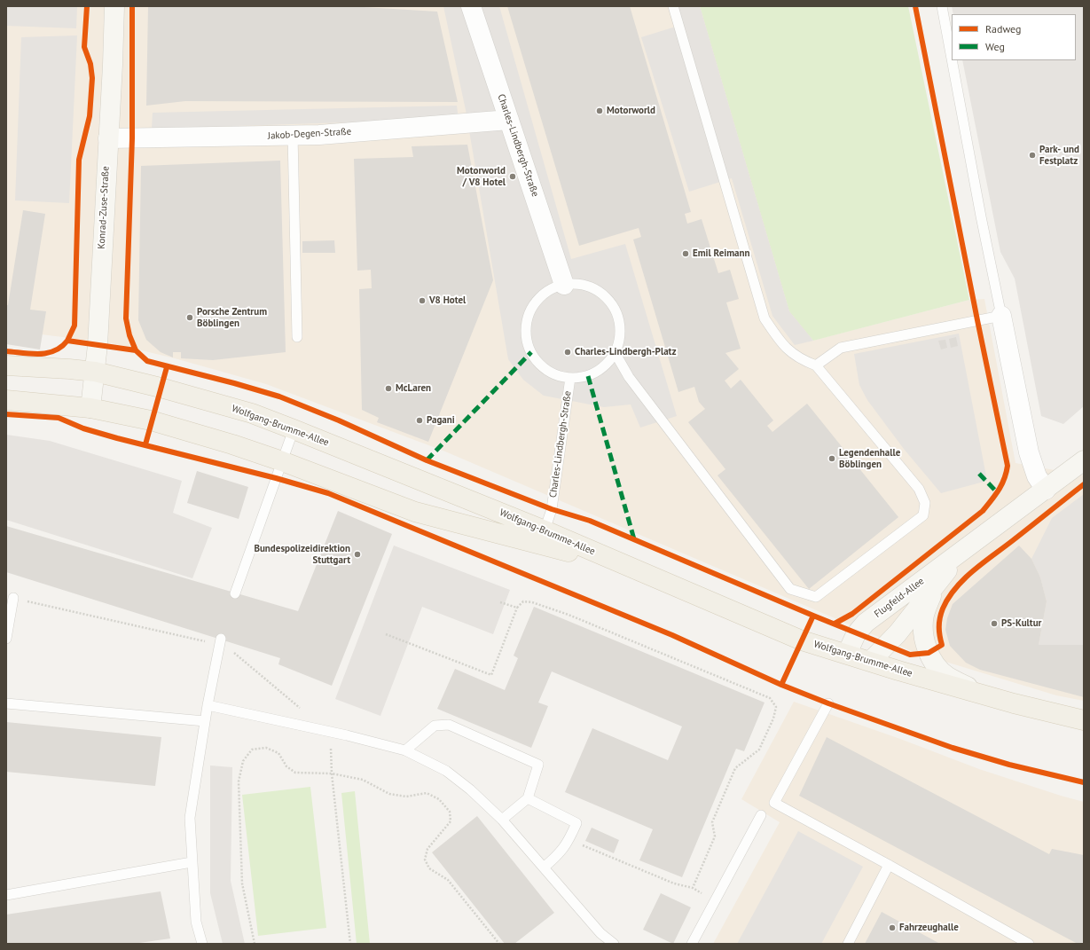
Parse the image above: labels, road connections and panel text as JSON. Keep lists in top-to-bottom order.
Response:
{
  "streets": {
    "main road": ["Konrad-Zuse-Straße", "Wolfgang-Brumme-Allee", "Flugfeld-Allee"],
    "street": ["Jakob-Degen-Straße", "Charles-Lindbergh-Straße"]
  },
  "crossings": [
    ["Jakob-Degen-Straße", "Charles-Lindbergh-Straße"],
    ["Jakob-Degen-Straße", "Konrad-Zuse-Straße"],
    ["Charles-Lindbergh-Straße", "Wolfgang-Brumme-Allee"],
    ["Konrad-Zuse-Straße", "Wolfgang-Brumme-Allee"],
    ["Wolfgang-Brumme-Allee", "Flugfeld-Allee"]
  ],
  "places": [
    "Motorworld",
    "Park- und Festplatz",
    "Motorworld / V8 Hotel",
    "Emil Reimann",
    "V8 Hotel",
    "Porsche Zentrum Böblingen",
    "Charles-Lindbergh-Platz",
    "McLaren",
    "Pagani",
    "Legendenhalle Böblingen",
    "Bundespolizeidirektion Stuttgart",
    "PS-Kultur",
    "Fahrzeughalle"
  ],
  "legend": ["Radweg", "Weg"]
}
